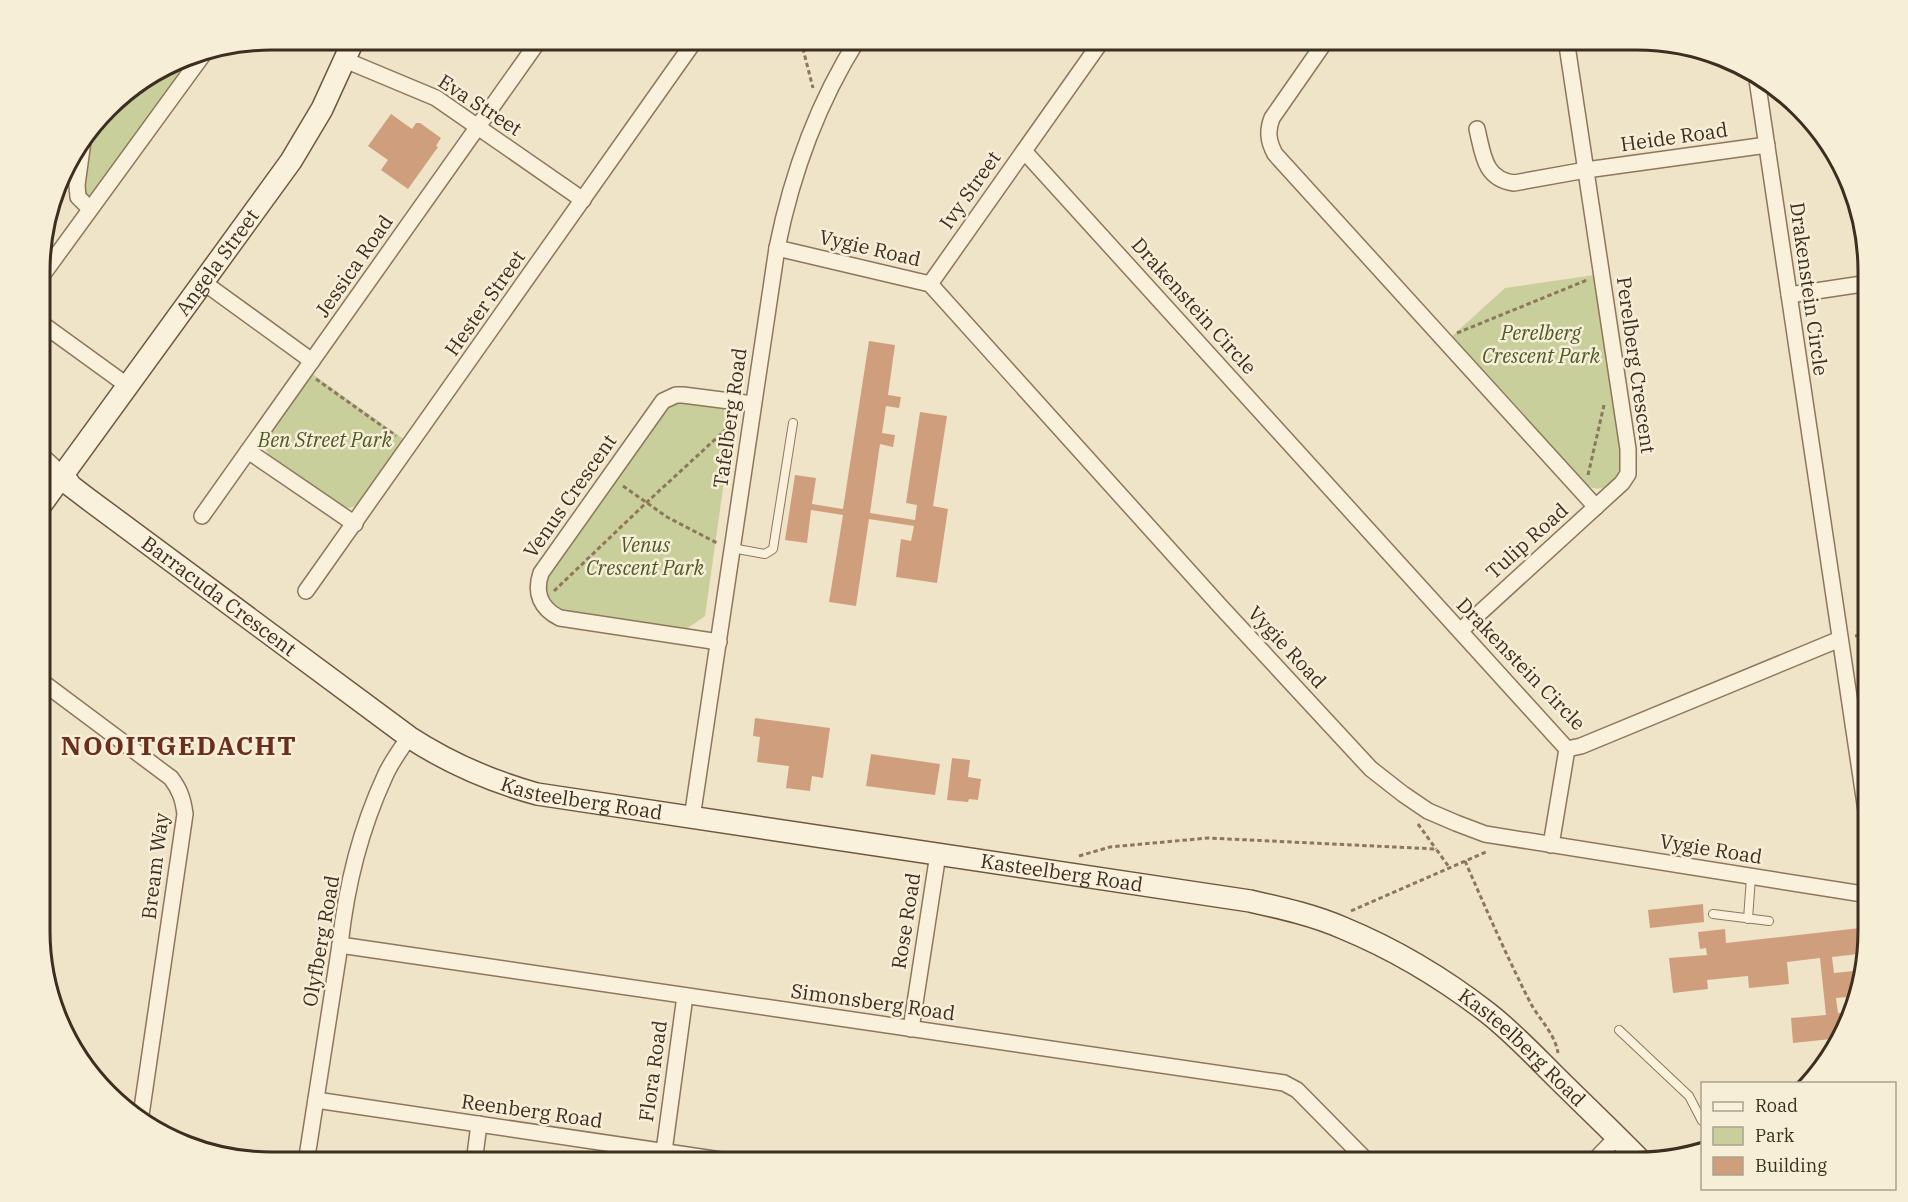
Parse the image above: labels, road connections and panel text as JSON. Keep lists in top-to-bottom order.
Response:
{
  "streets": {
    "street": [
      "Eva Street",
      "Heide Road",
      "Ivy Street",
      "Vygie Road",
      "Angela Street",
      "Jessica Road",
      "Drakenstein Circle",
      "Hester Street",
      "Perelberg Crescent",
      "Tafelberg Road",
      "Venus Crescent",
      "Tulip Road",
      "Barracuda Crescent",
      "Kasteelberg Road",
      "Bream Way",
      "Rose Road",
      "Olyfberg Road",
      "Simonsberg Road",
      "Flora Road",
      "Reenberg Road"
    ]
  },
  "crossings": [
    ["Eva Street", "Angela Street"],
    ["Eva Street", "Jessica Road"],
    ["Eva Street", "Hester Street"],
    ["Heide Road", "Drakenstein Circle"],
    ["Heide Road", "Perelberg Crescent"],
    ["Ivy Street", "Vygie Road"],
    ["Ivy Street", "Drakenstein Circle"],
    ["Vygie Road", "Tafelberg Road"],
    ["Angela Street", "Barracuda Crescent"],
    ["Drakenstein Circle", "Tulip Road"],
    ["Perelberg Crescent", "Tulip Road"],
    ["Tafelberg Road", "Venus Crescent"],
    ["Tafelberg Road", "Kasteelberg Road"],
    ["Barracuda Crescent", "Kasteelberg Road"],
    ["Barracuda Crescent", "Olyfberg Road"],
    ["Kasteelberg Road", "Rose Road"],
    ["Kasteelberg Road", "Olyfberg Road"],
    ["Rose Road", "Simonsberg Road"],
    ["Olyfberg Road", "Simonsberg Road"],
    ["Olyfberg Road", "Reenberg Road"],
    ["Simonsberg Road", "Flora Road"],
    ["Flora Road", "Reenberg Road"]
  ],
  "districts": ["NOOITGEDACHT"],
  "parks": ["Perelberg Crescent Park", "Ben Street Park", "Venus Crescent Park"],
  "legend": ["Road", "Park", "Building"]
}
